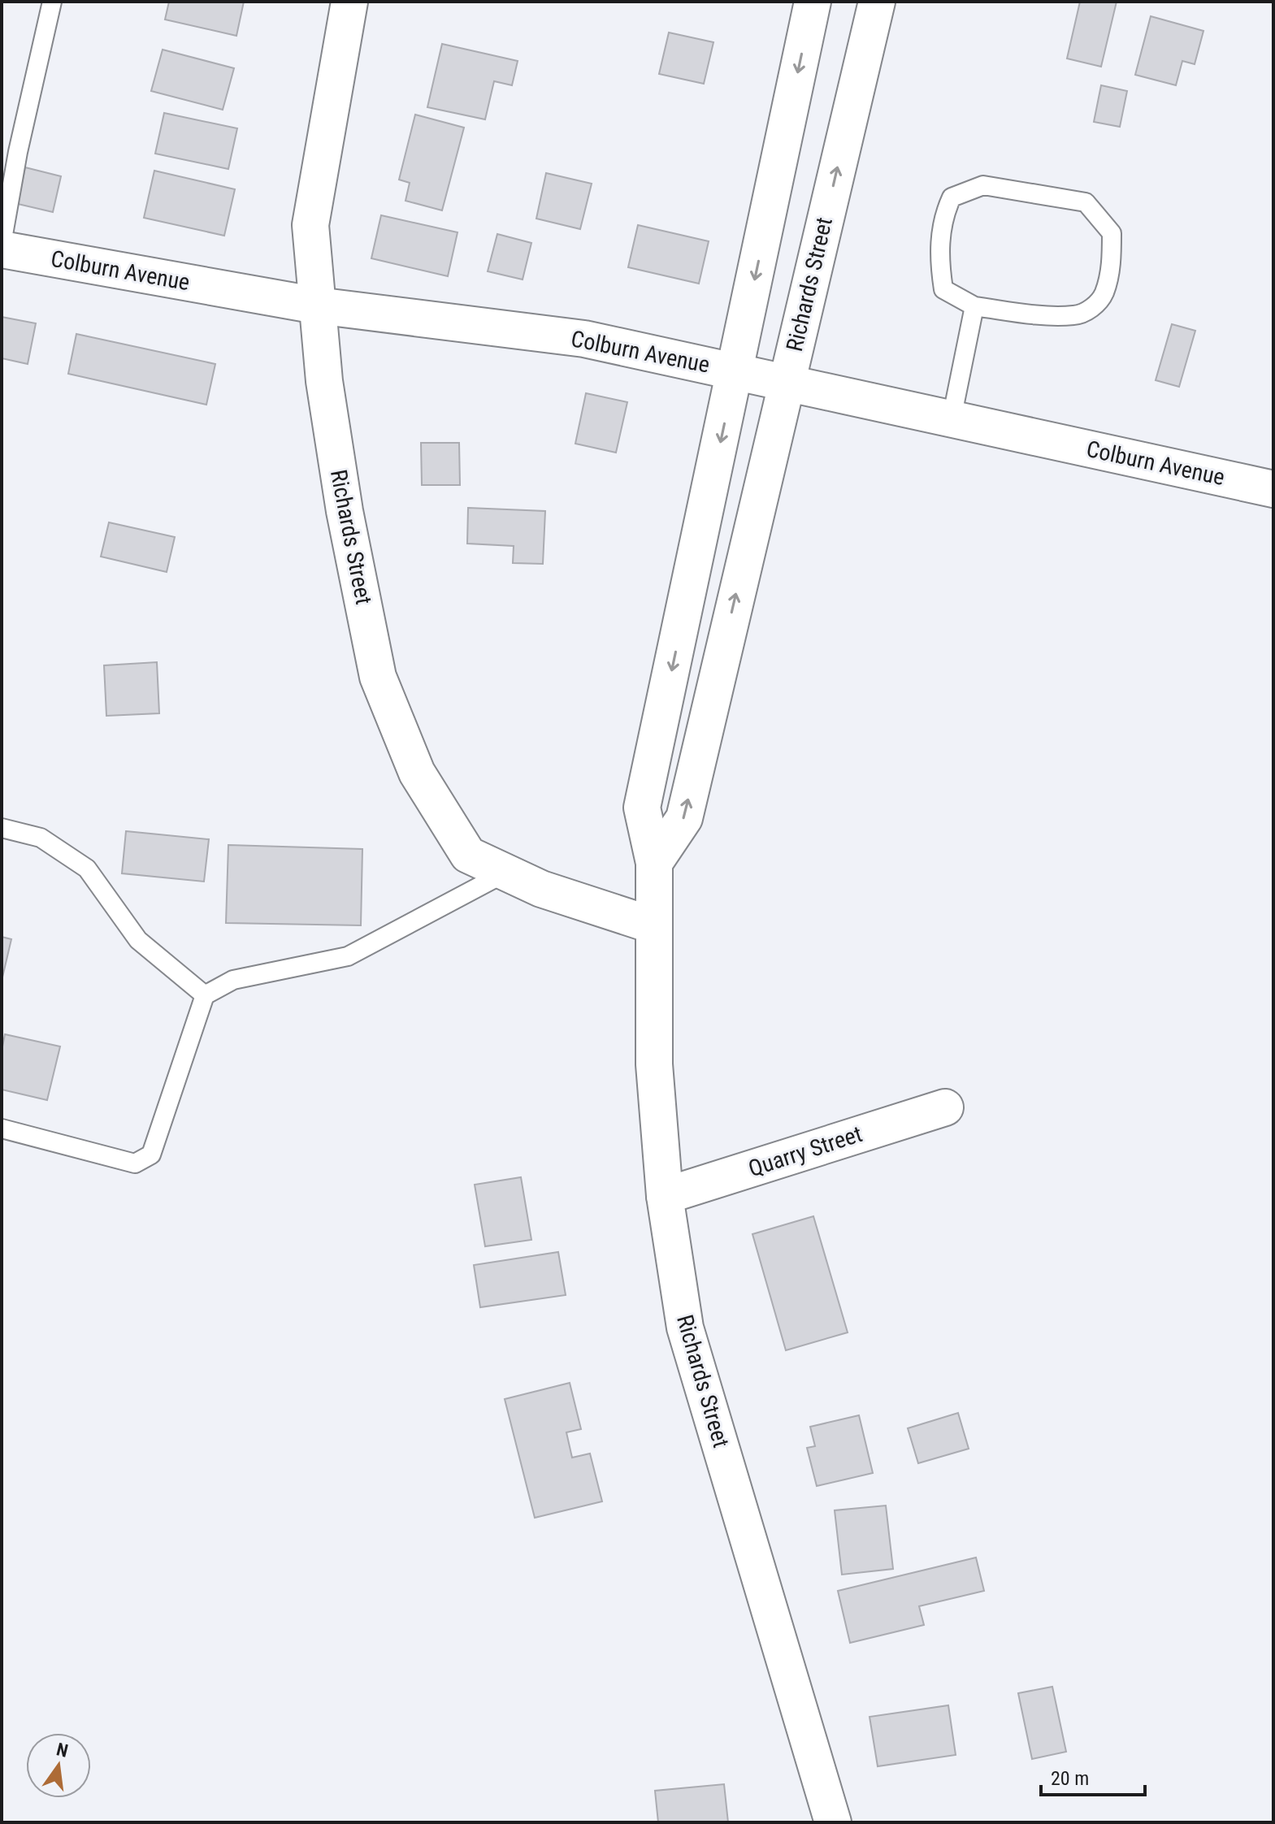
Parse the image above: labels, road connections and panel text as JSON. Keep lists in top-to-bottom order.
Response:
{
  "streets": {
    "street": ["Colburn Avenue", "Richards Street", "Quarry Street"]
  },
  "crossings": [
    ["Colburn Avenue", "Richards Street"],
    ["Richards Street", "Quarry Street"]
  ],
  "scale_bar": "20 m",
  "north": "top"
}
